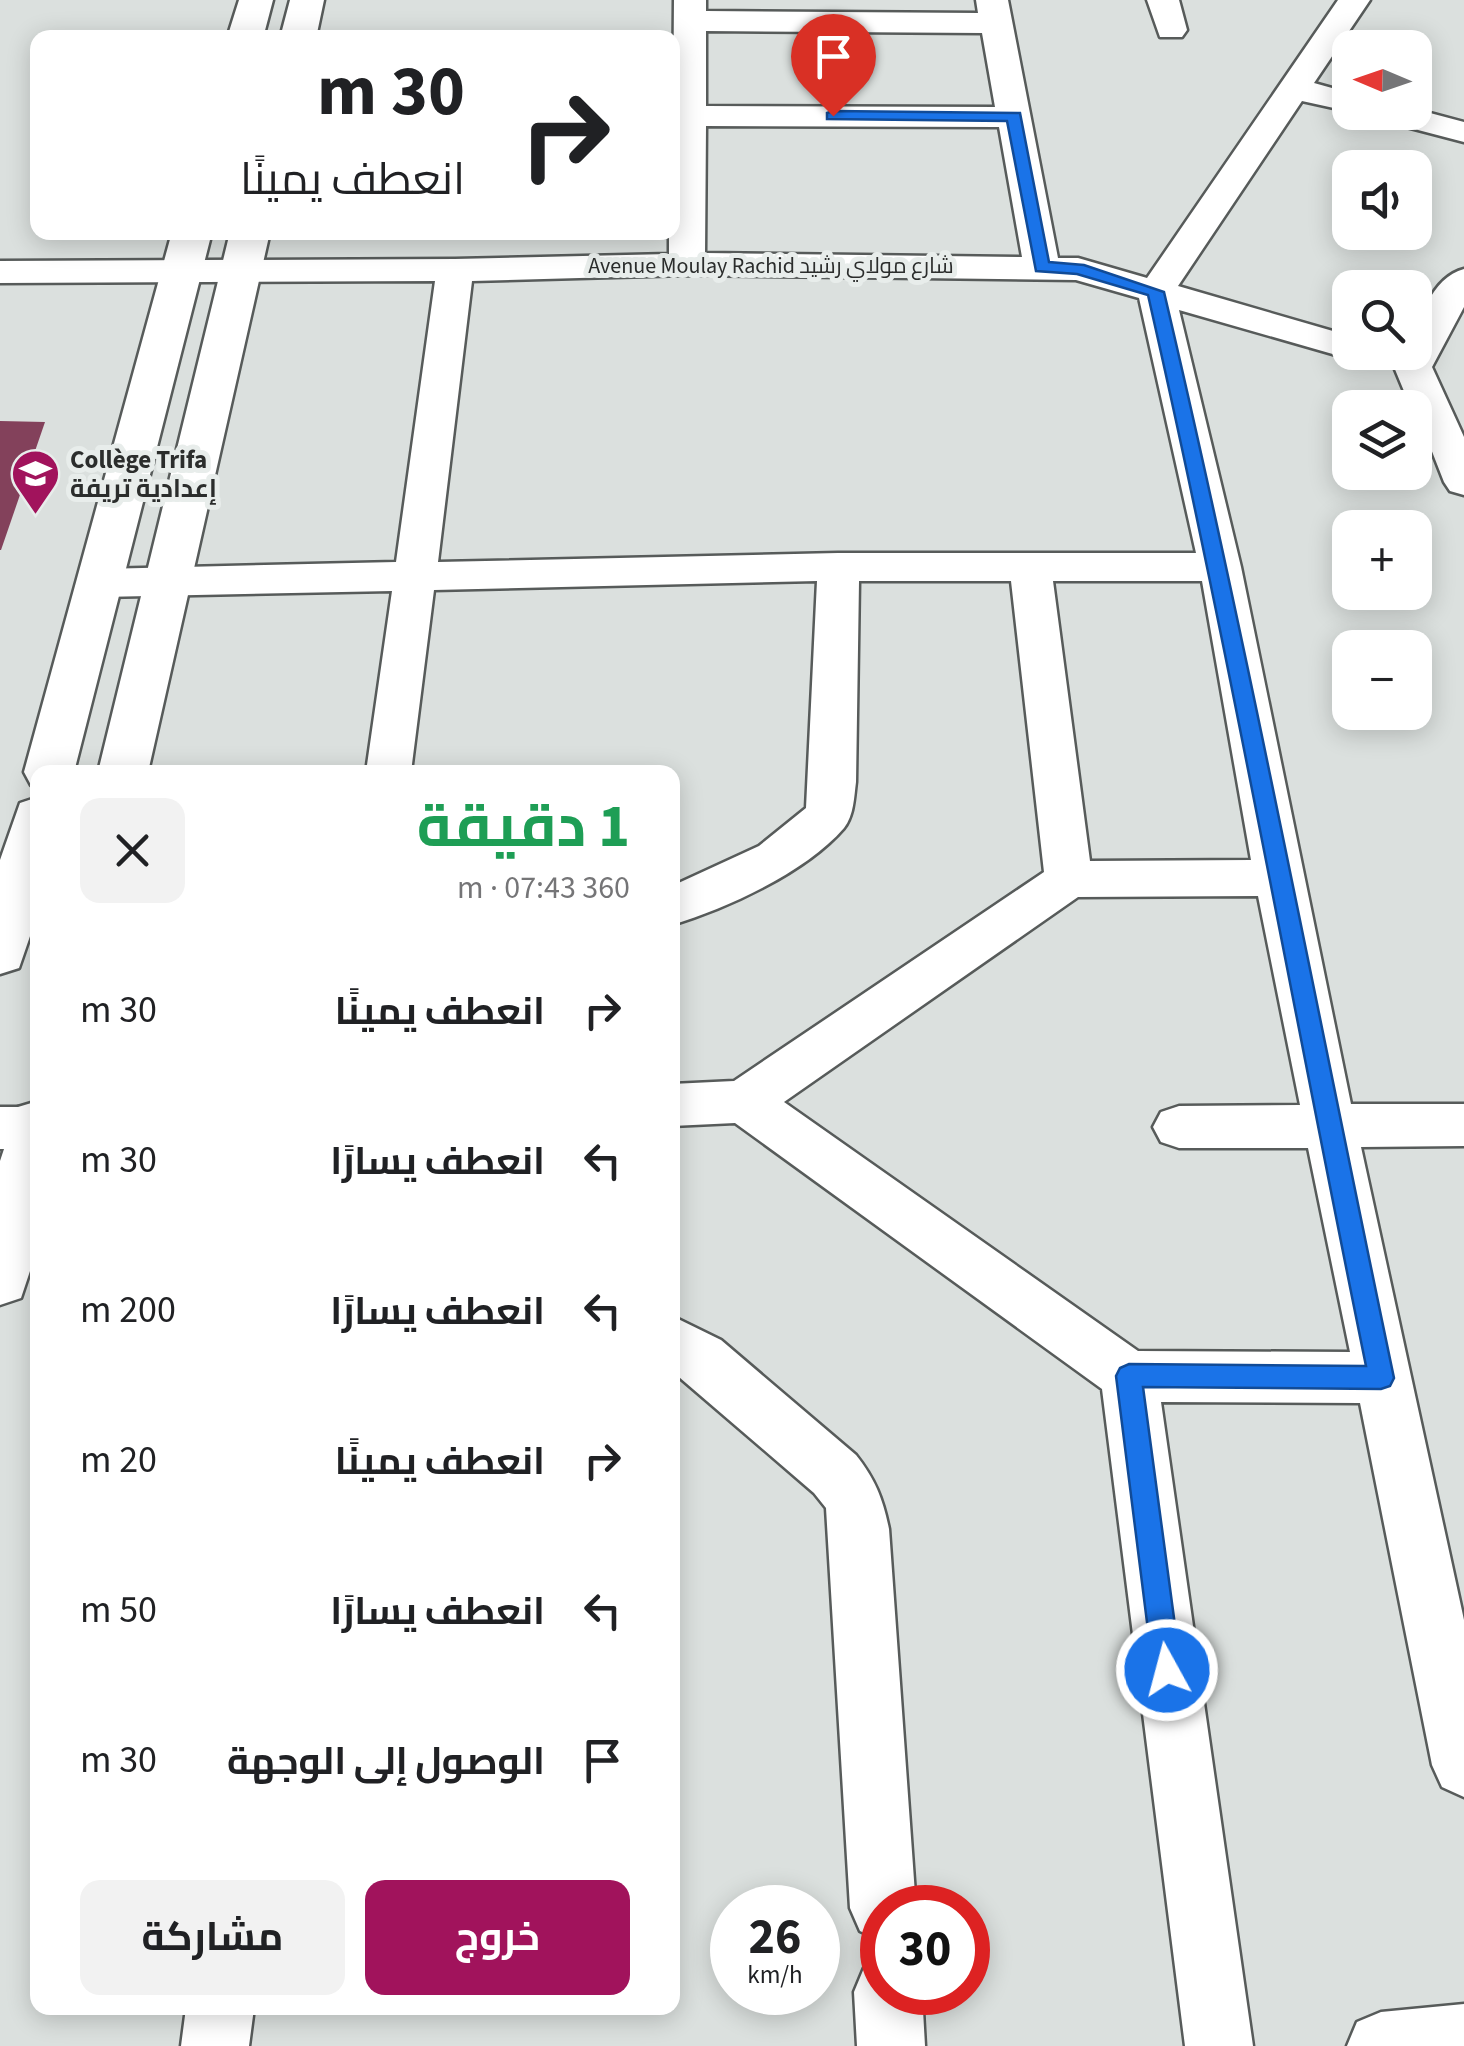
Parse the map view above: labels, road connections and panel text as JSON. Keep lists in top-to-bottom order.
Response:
{
  "streets": {
    "street": ["Avenue Moulay Rachid شارع مولاي رشيد"]
  },
  "places": {
    "school or university": ["Collège Trifa إعدادية تريفة"]
  },
  "north": "left",
  "page": {
    "map_buttons": ["+", "−"],
    "turn": ["30 m", "انعطف يمينًا"],
    "heading": ["1 دقيقة", "360 m · 07:43"],
    "list": [
      {
        "name": "انعطف يمينًا",
        "value": "30 m"
      },
      {
        "name": "انعطف يسارًا",
        "value": "30 m"
      },
      {
        "name": "انعطف يسارًا",
        "value": "200 m"
      },
      {
        "name": "انعطف يمينًا",
        "value": "20 m"
      },
      {
        "name": "انعطف يسارًا",
        "value": "50 m"
      },
      {
        "name": "الوصول إلى الوجهة",
        "value": "30 m"
      }
    ],
    "buttons": ["خروج", "مشاركة"],
    "speed": "26 km/h",
    "limit": "30"
  }
}
